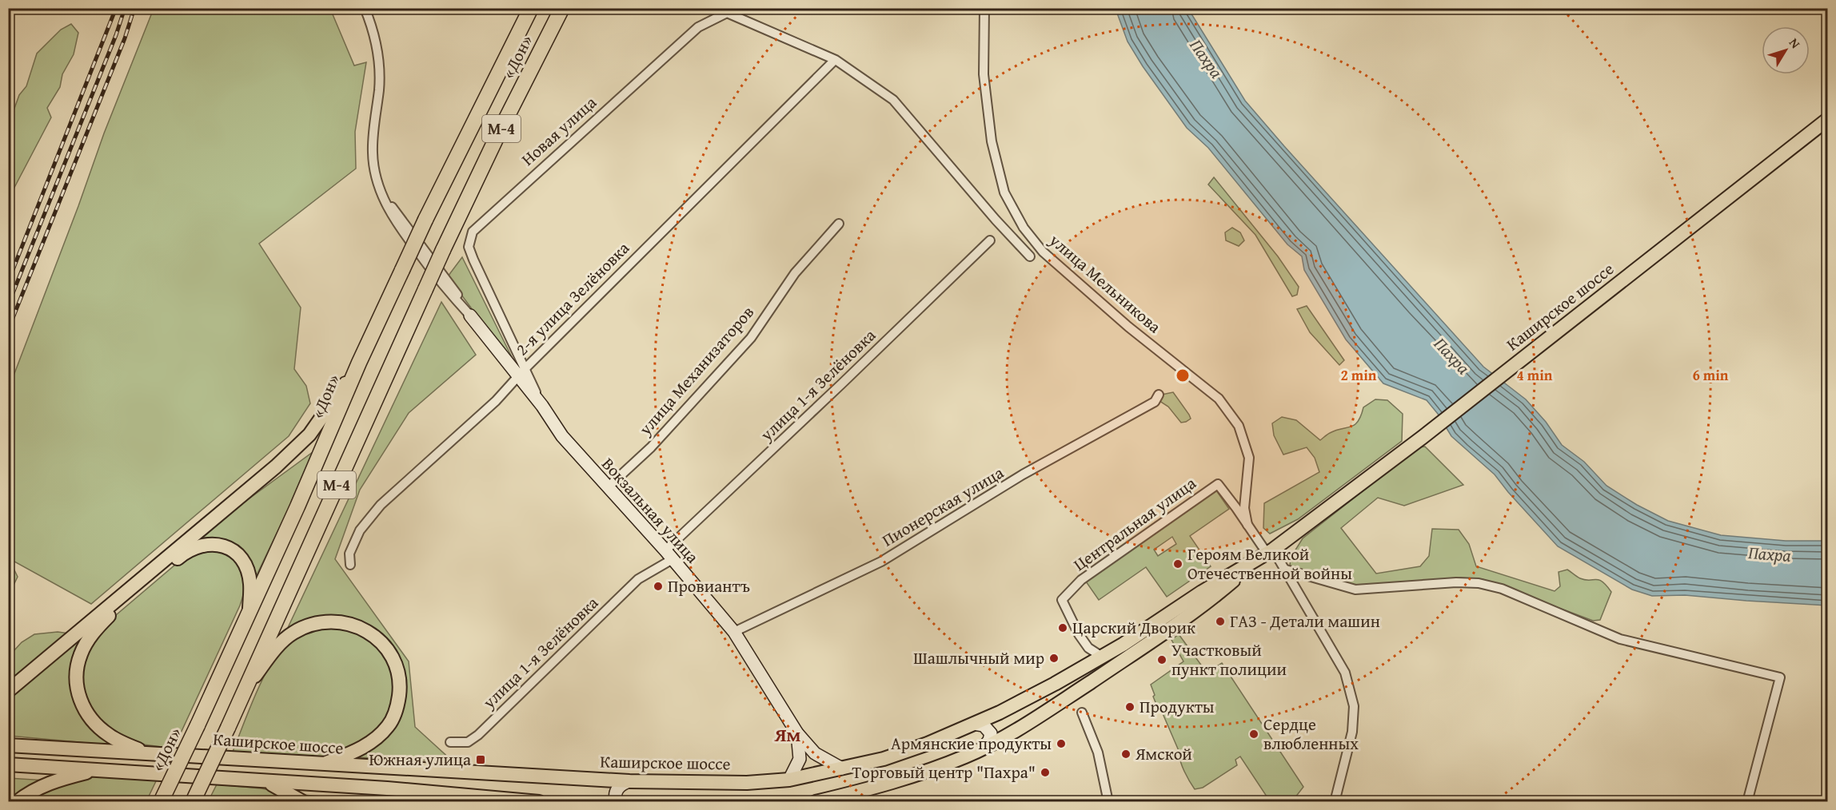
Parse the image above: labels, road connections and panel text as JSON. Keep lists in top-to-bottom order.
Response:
{
  "streets": {
    "highway": ["«Дон»", "М-4"],
    "main road": ["Каширское шоссе"],
    "street": [
      "Новая улица",
      "улица Мельникова",
      "2-я улица Зелёновка",
      "улица Механизаторов",
      "улица 1-я Зелёновка",
      "Пионерская улица",
      "Вокзальная улица",
      "Центральная улица"
    ]
  },
  "crossings": [
    ["Новая улица", "2-я улица Зелёновка"],
    ["Новая улица", "Вокзальная улица"],
    ["улица Мельникова", "Центральная улица"],
    ["2-я улица Зелёновка", "Вокзальная улица"],
    ["Каширское шоссе", "Вокзальная улица"],
    ["Каширское шоссе", "Центральная улица"],
    ["улица Механизаторов", "Вокзальная улица"],
    ["улица 1-я Зелёновка", "Вокзальная улица"],
    ["Пионерская улица", "Вокзальная улица"]
  ],
  "districts": ["Ям"],
  "water": ["Пахра"],
  "places": {
    "other": [
      "Героям Великой Отечественной войны",
      "Провиантъ",
      "ГАЗ - Детали машин",
      "Царский Дворик",
      "Шашлычный мир",
      "Участковый пункт полиции",
      "Продукты",
      "Сердце влюбленных",
      "Армянские продукты",
      "Ямской",
      "Торговый центр \"Пахра\""
    ],
    "transit": ["Южная улица"]
  },
  "north": "top right",
  "rings": ["2 min", "4 min", "6 min"]
}
